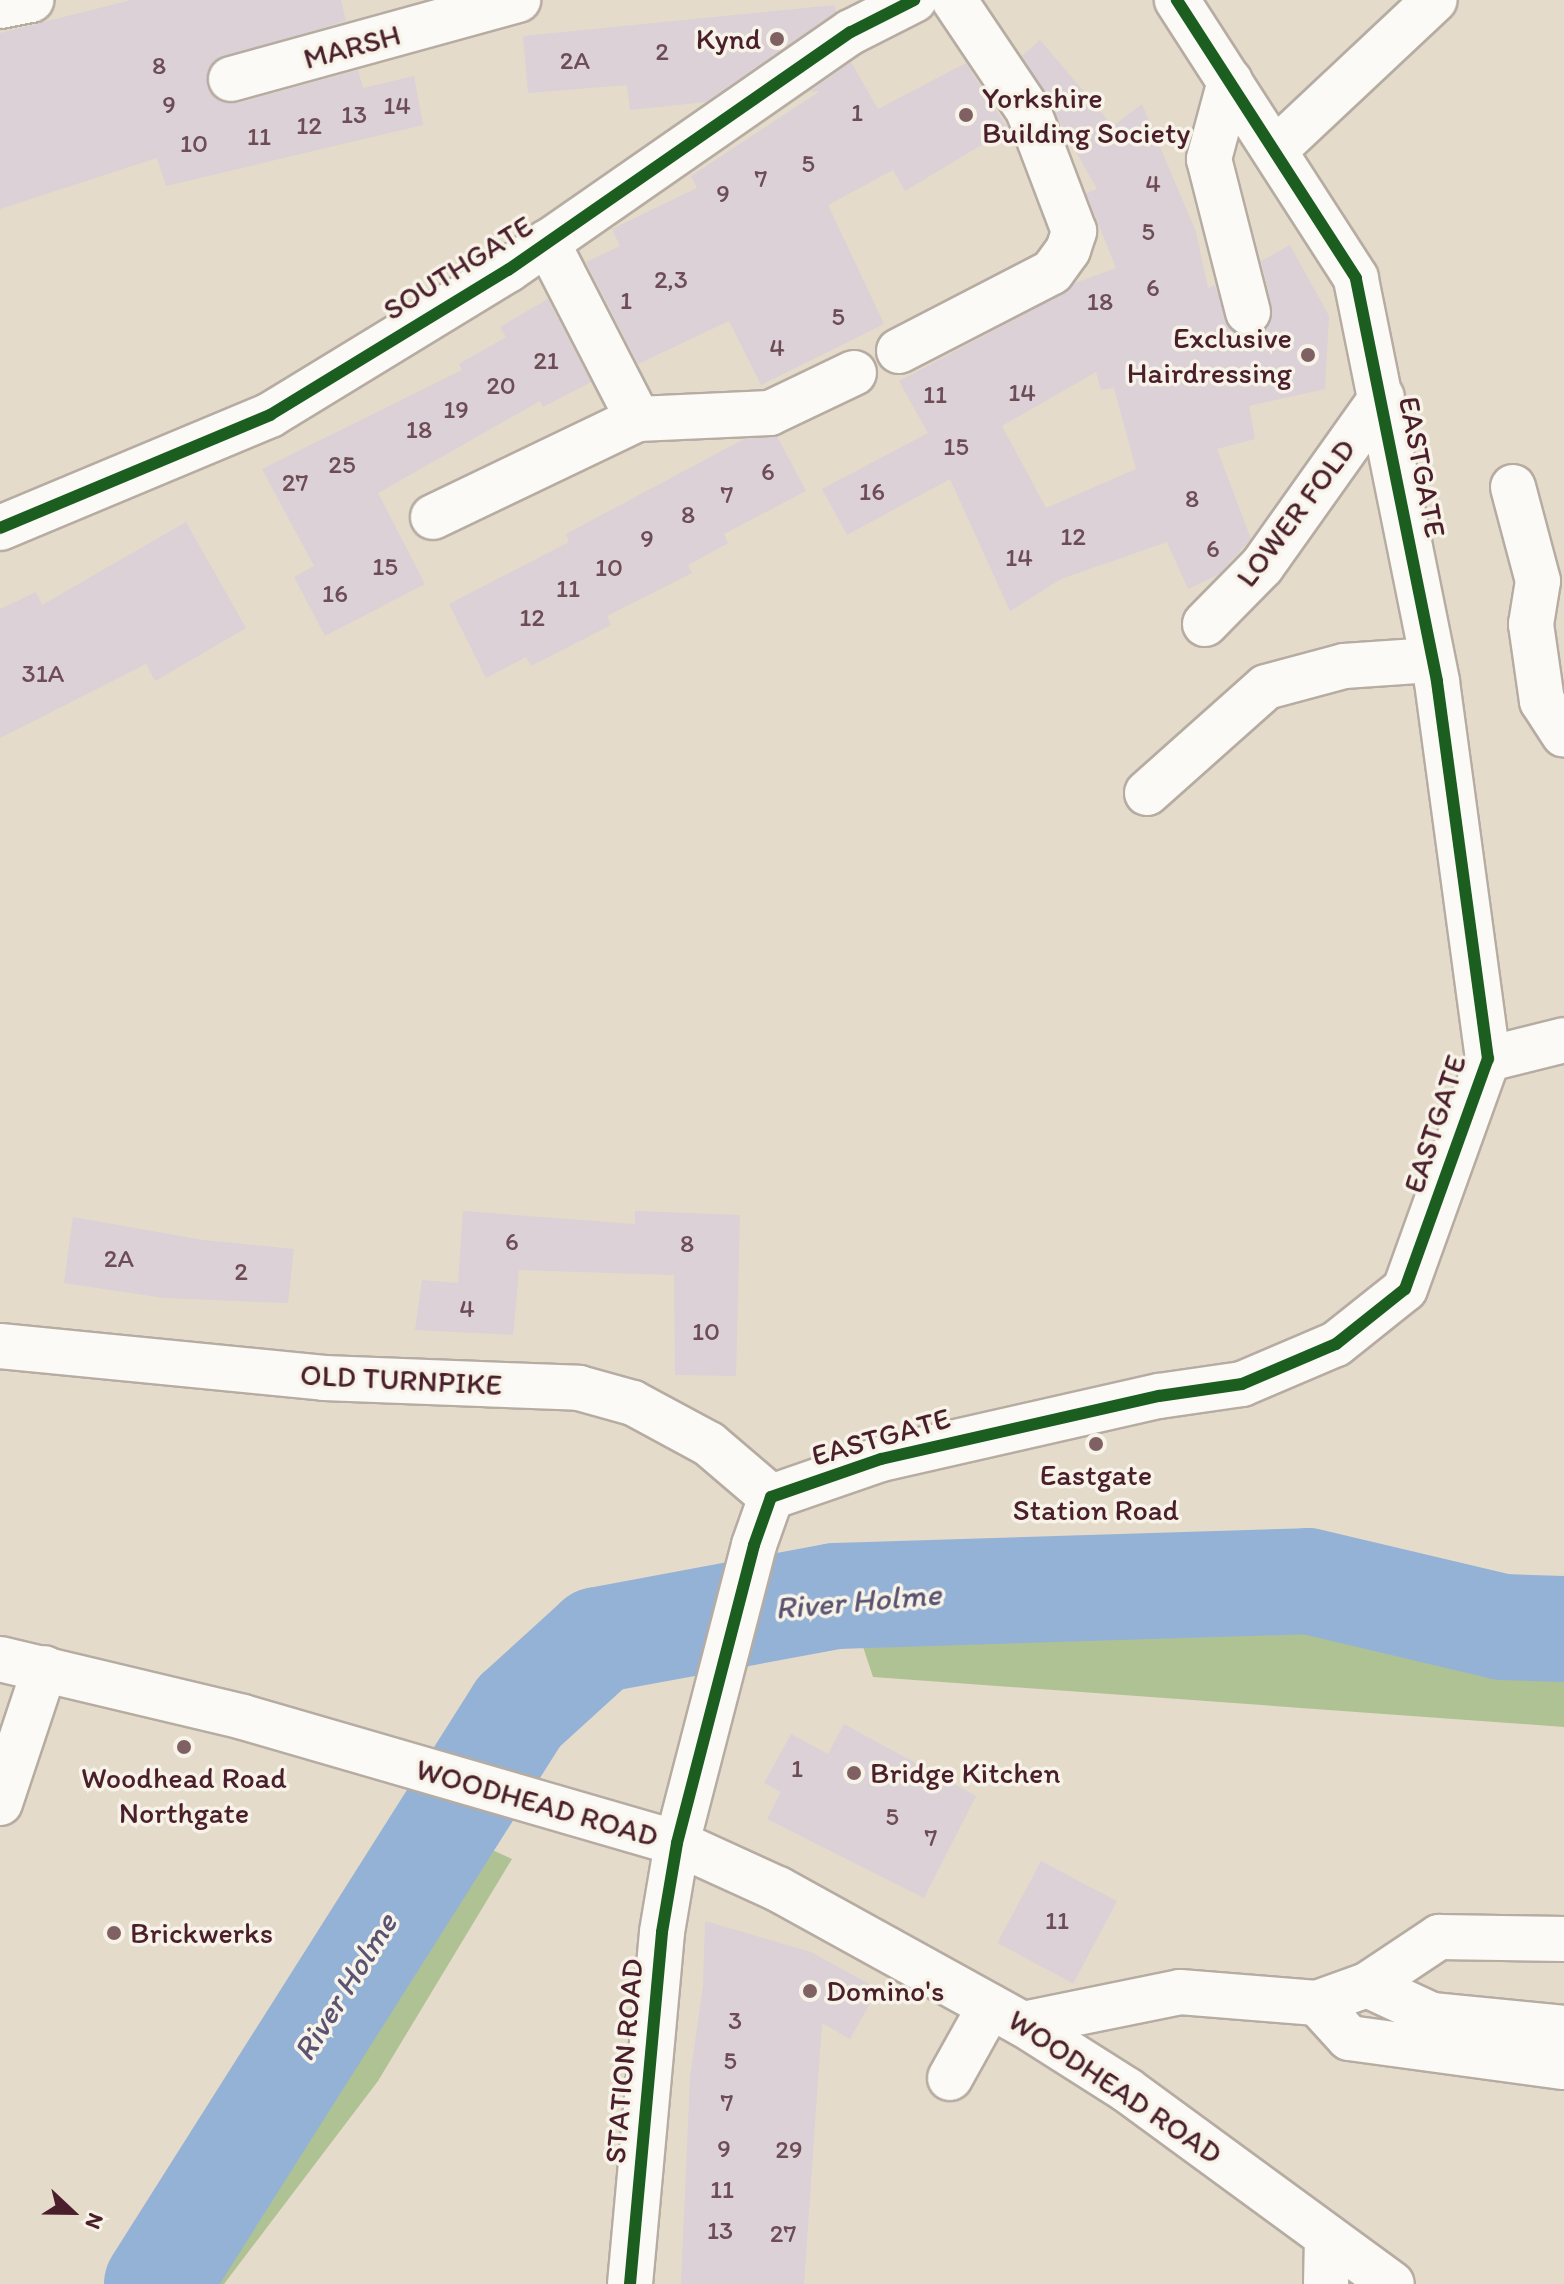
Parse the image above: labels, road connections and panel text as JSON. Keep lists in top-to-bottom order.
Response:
{
  "streets": {
    "street": [
      "MARSH",
      "SOUTHGATE",
      "EASTGATE",
      "LOWER FOLD",
      "OLD TURNPIKE",
      "WOODHEAD ROAD",
      "STATION ROAD"
    ]
  },
  "crossings": [
    ["EASTGATE", "LOWER FOLD"],
    ["EASTGATE", "OLD TURNPIKE"],
    ["WOODHEAD ROAD", "STATION ROAD"]
  ],
  "water": ["River Holme"],
  "places": [
    "Kynd",
    "Yorkshire Building Society",
    "Exclusive Hairdressing",
    "Eastgate Station Road",
    "Woodhead Road Northgate",
    "Bridge Kitchen",
    "Brickwerks",
    "Domino's"
  ],
  "house_numbers": [
    "2",
    "2A",
    "8",
    "9",
    "14",
    "1",
    "13",
    "12",
    "11",
    "10",
    "5",
    "7",
    "4",
    "9",
    "5",
    "2,3",
    "6",
    "1",
    "18",
    "5",
    "4",
    "21",
    "20",
    "14",
    "11",
    "19",
    "18",
    "15",
    "25",
    "6",
    "27",
    "16",
    "7",
    "8",
    "8",
    "12",
    "9",
    "6",
    "14",
    "15",
    "10",
    "11",
    "16",
    "12",
    "31A",
    "6",
    "8",
    "2A",
    "2",
    "4",
    "10",
    "1",
    "5",
    "7",
    "11",
    "3",
    "5",
    "7",
    "9",
    "29",
    "11",
    "13",
    "27"
  ],
  "north": "right"
}
